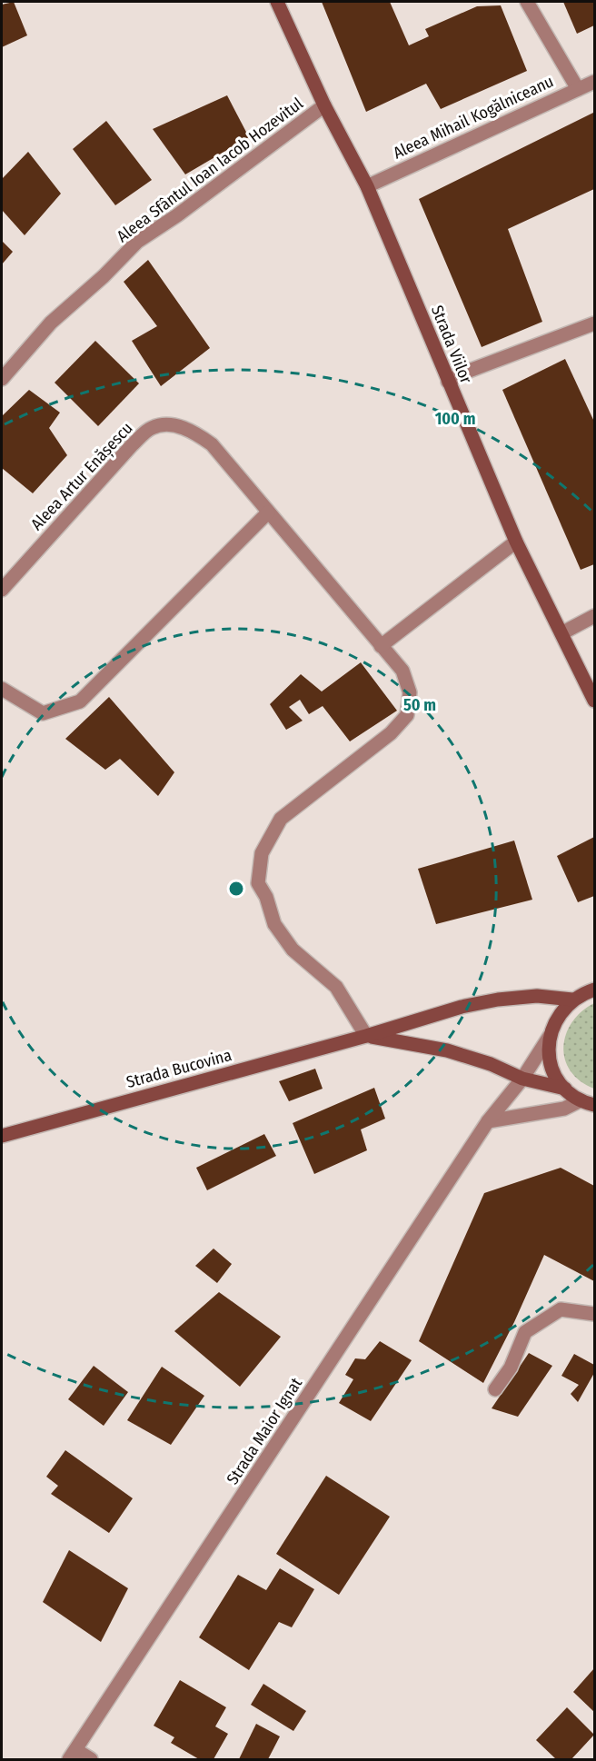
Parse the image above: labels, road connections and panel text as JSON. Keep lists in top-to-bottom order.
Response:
{
  "streets": {
    "main road": ["Strada Viilor", "Strada Bucovina"],
    "street": [
      "Aleea Mihail Kogălniceanu",
      "Aleea Sfântul Ioan Iacob Hozevitul",
      "Aleea Artur Enășescu",
      "Strada Maior Ignat"
    ]
  },
  "crossings": [
    ["Aleea Mihail Kogălniceanu", "Strada Viilor"],
    ["Aleea Sfântul Ioan Iacob Hozevitul", "Strada Viilor"],
    ["Aleea Artur Enășescu", "Strada Bucovina"],
    ["Strada Bucovina", "Strada Maior Ignat"]
  ],
  "rings": ["100 m", "50 m"]
}
